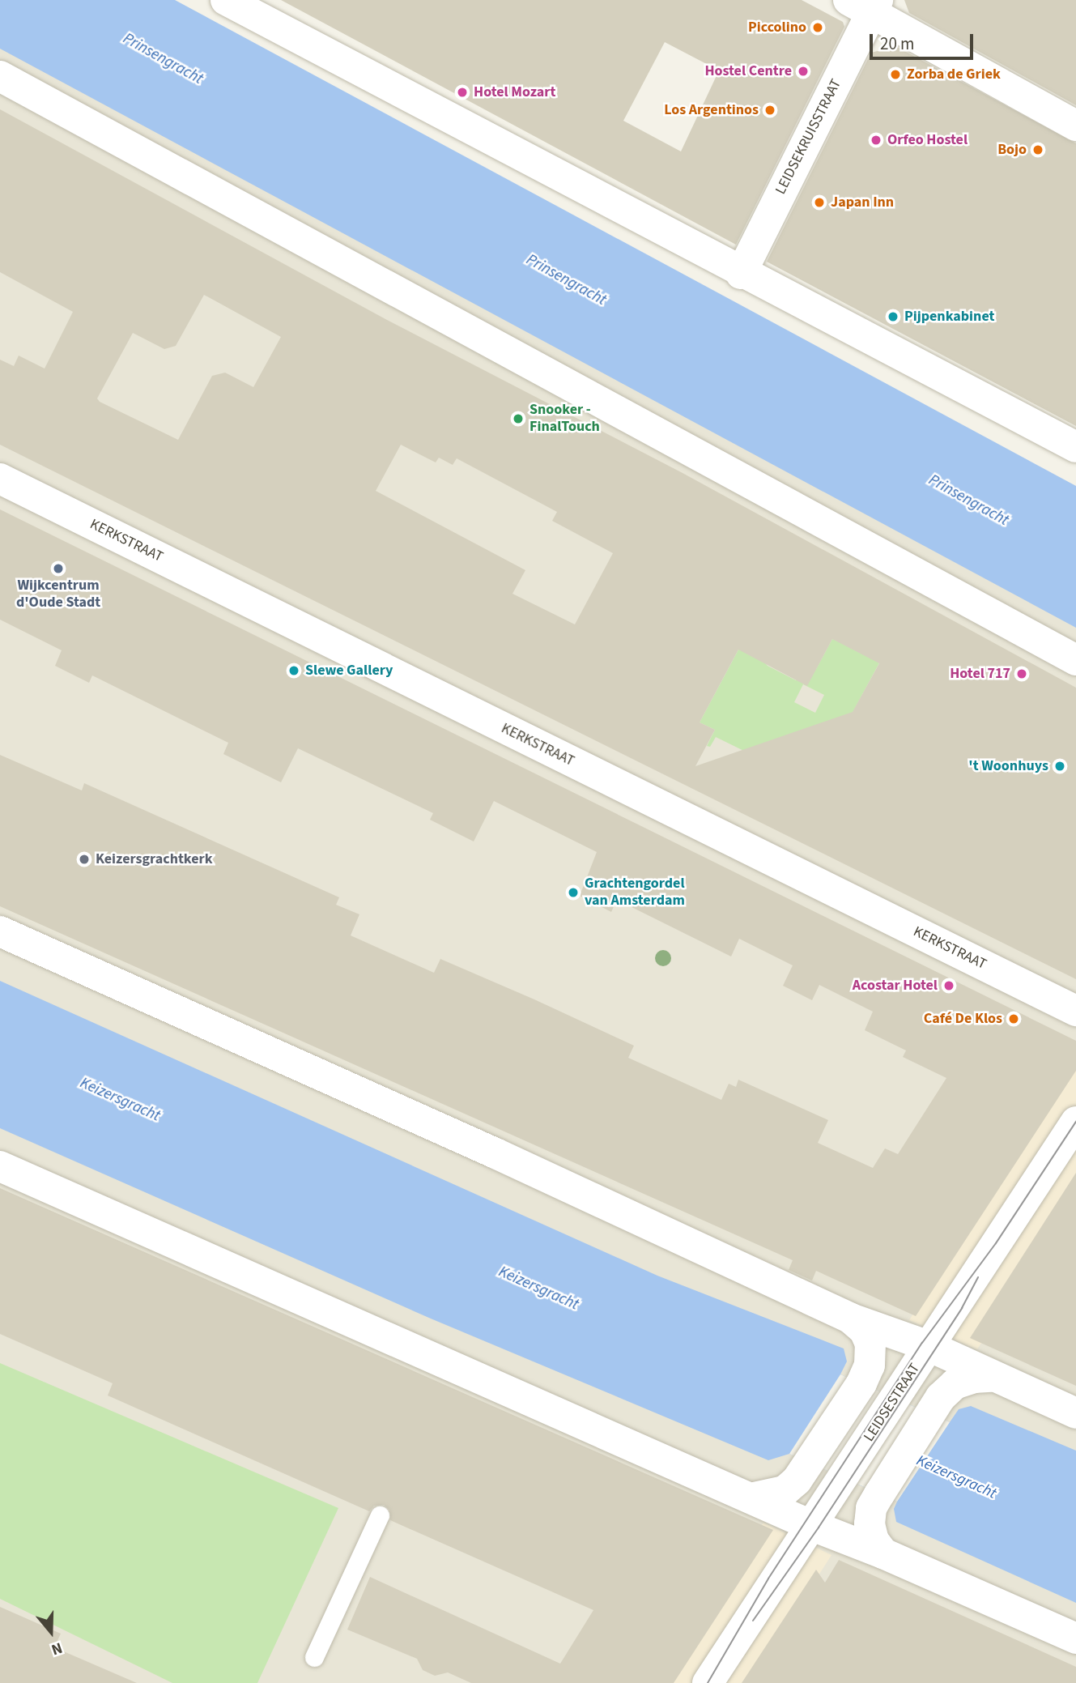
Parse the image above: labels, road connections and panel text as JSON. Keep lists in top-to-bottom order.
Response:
{
  "streets": {
    "street": ["LEIDSEKRUISSTRAAT", "KERKSTRAAT", "LEIDSESTRAAT"]
  },
  "water": ["Prinsengracht", "Keizersgracht"],
  "places": [
    "Piccolino",
    "Hostel Centre",
    "Zorba de Griek",
    "Hotel Mozart",
    "Los Argentinos",
    "Orfeo Hostel",
    "Bojo",
    "Japan Inn",
    "Pijpenkabinet",
    "Snooker - FinalTouch",
    "Wijkcentrum d'Oude Stadt",
    "Slewe Gallery",
    "Hotel 717",
    "'t Woonhuys",
    "Keizersgrachtkerk",
    "Grachtengordel van Amsterdam",
    "Acostar Hotel",
    "Café De Klos"
  ],
  "scale_bar": "20 m",
  "north": "bottom"
}
